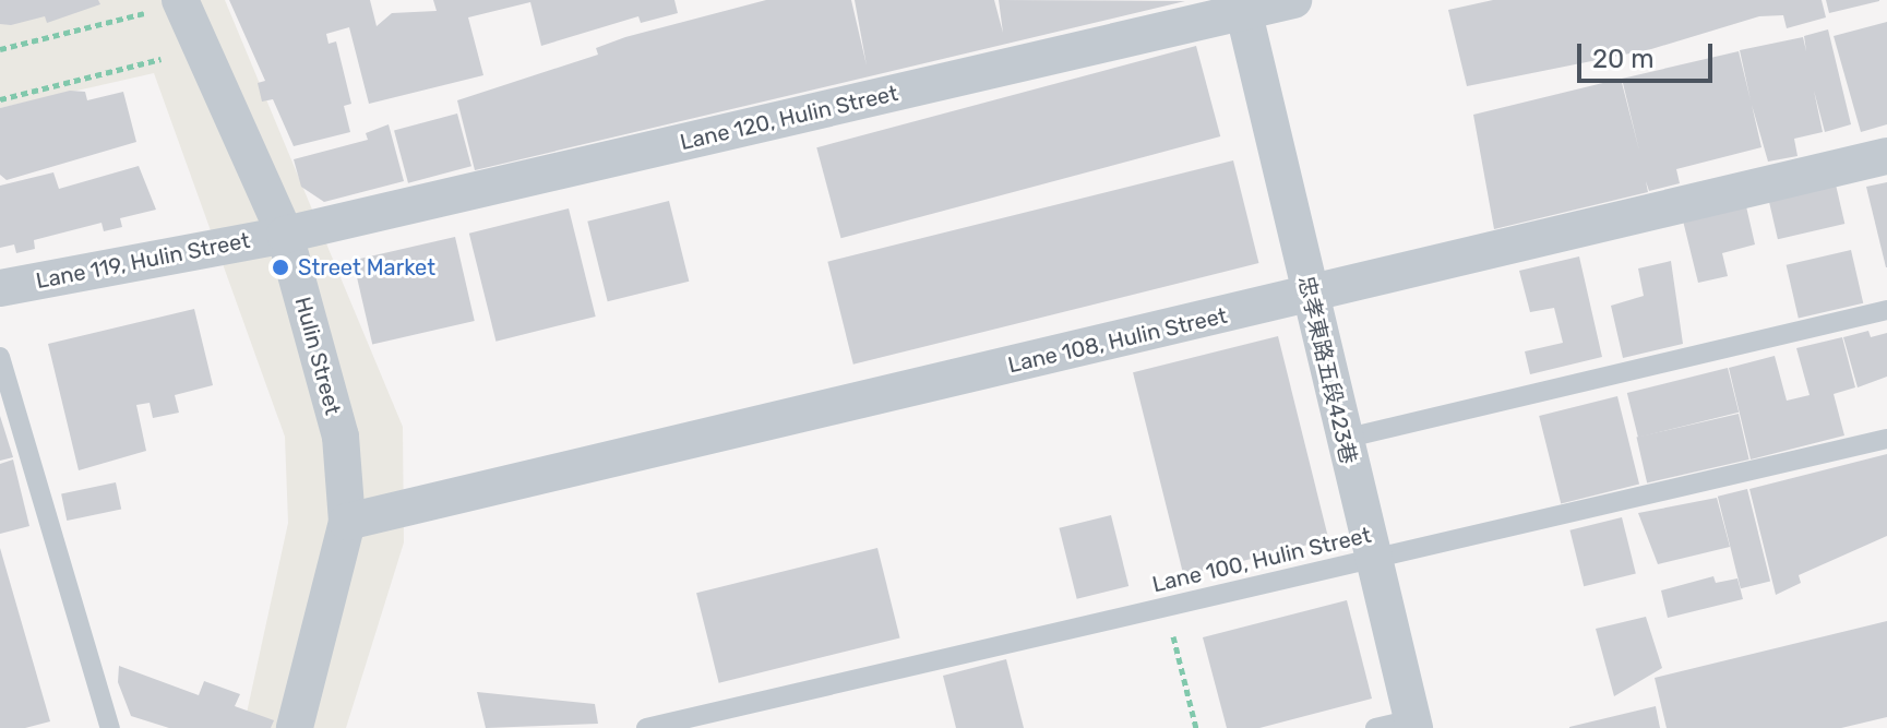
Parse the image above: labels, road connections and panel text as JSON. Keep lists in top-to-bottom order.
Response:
{
  "streets": {
    "street": [
      "Lane 120, Hulin Street",
      "Lane 119, Hulin Street",
      "Lane 108, Hulin Street",
      "Hulin Street",
      "忠孝東路五段423巷"
    ],
    "lane": ["Lane 100, Hulin Street"]
  },
  "crossings": [
    ["Lane 120, Hulin Street", "Lane 119, Hulin Street"],
    ["Lane 120, Hulin Street", "Hulin Street"],
    ["Lane 120, Hulin Street", "忠孝東路五段423巷"],
    ["Lane 119, Hulin Street", "Hulin Street"],
    ["Lane 108, Hulin Street", "Hulin Street"],
    ["Lane 108, Hulin Street", "忠孝東路五段423巷"],
    ["忠孝東路五段423巷", "Lane 100, Hulin Street"]
  ],
  "places": ["Street Market"],
  "scale_bar": "20 m"
}
